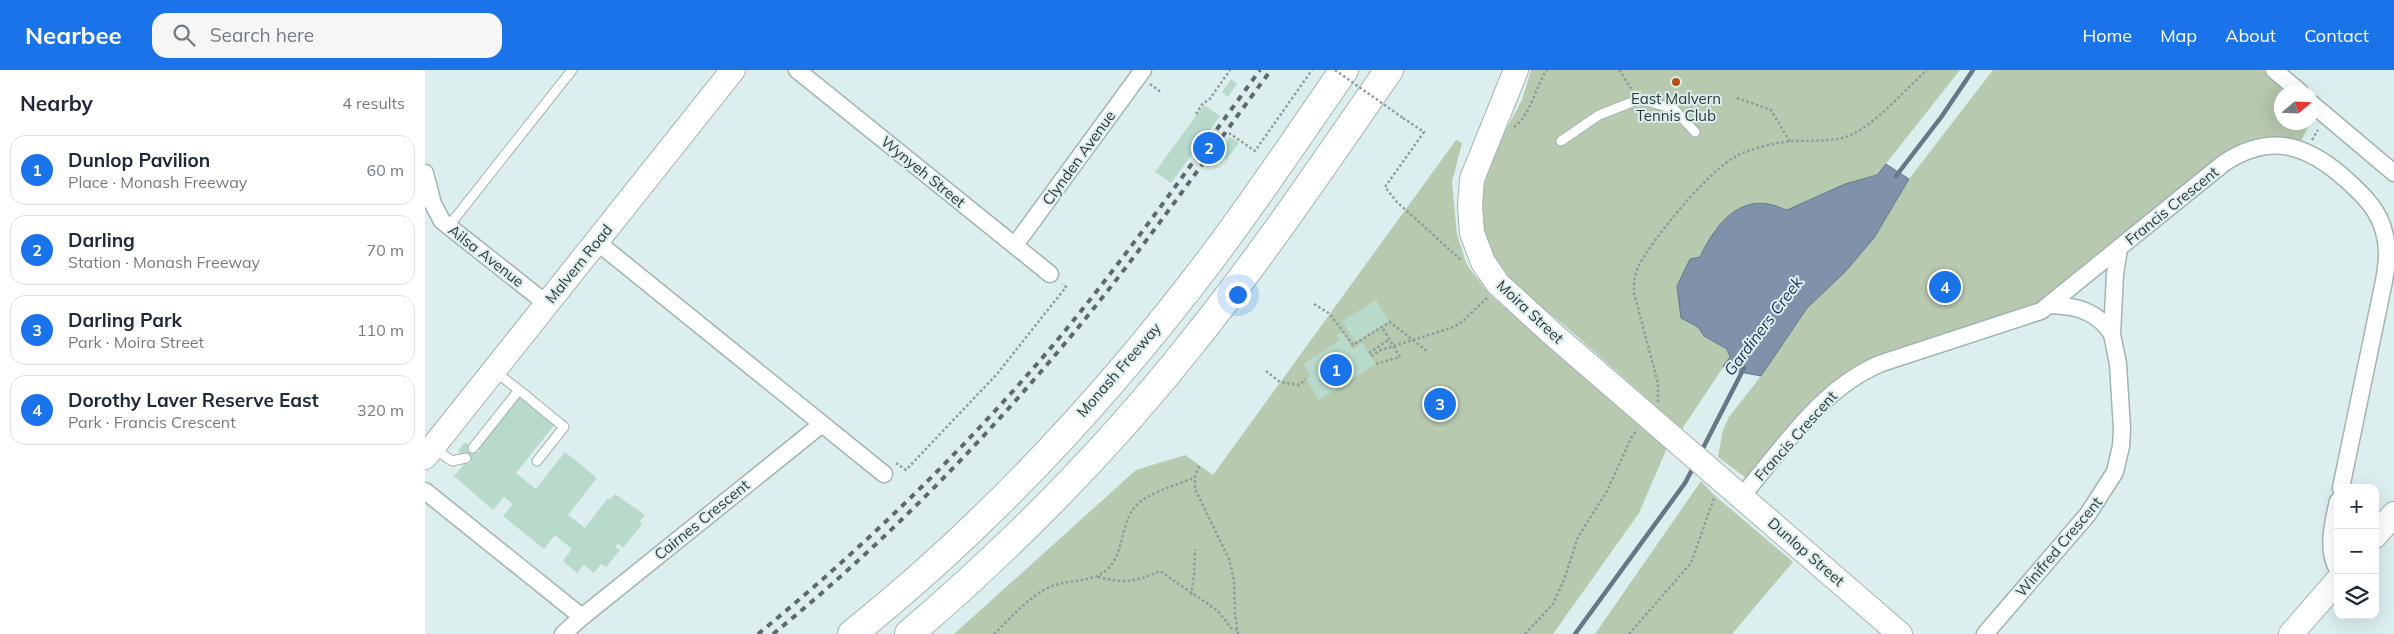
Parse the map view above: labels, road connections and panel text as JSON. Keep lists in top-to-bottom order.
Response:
{
  "streets": {
    "highway": ["Monash Freeway"],
    "main road": ["Malvern Road", "Moira Street", "Dunlop Street"],
    "street": [
      "Clynden Avenue",
      "Wynyeh Street",
      "Francis Crescent",
      "Ailsa Avenue",
      "Cairnes Crescent",
      "Winifred Crescent"
    ]
  },
  "crossings": [
    ["Clynden Avenue", "Wynyeh Street"],
    ["Francis Crescent", "Winifred Crescent"],
    ["Francis Crescent", "Dunlop Street"],
    ["Ailsa Avenue", "Malvern Road"],
    ["Moira Street", "Dunlop Street"]
  ],
  "water": ["Gardiners Creek"],
  "places": ["East Malvern Tennis Club"],
  "north": "right",
  "page": {
    "header": "Nearbee",
    "search": "Search here",
    "nav": [
      "Home",
      "Map",
      "About",
      "Contact"
    ],
    "heading": ["Nearby", "4 results"],
    "pins": [
      "2",
      "4",
      "1",
      "3"
    ],
    "list": [
      {
        "mark": "1",
        "name": "Dunlop Pavilion",
        "note": "Place · Monash Freeway",
        "value": "60 m"
      },
      {
        "mark": "2",
        "name": "Darling",
        "note": "Station · Monash Freeway",
        "value": "70 m"
      },
      {
        "mark": "3",
        "name": "Darling Park",
        "note": "Park · Moira Street",
        "value": "110 m"
      },
      {
        "mark": "4",
        "name": "Dorothy Laver Reserve East",
        "note": "Park · Francis Crescent",
        "value": "320 m"
      }
    ],
    "map_buttons": ["+", "−"]
  }
}
